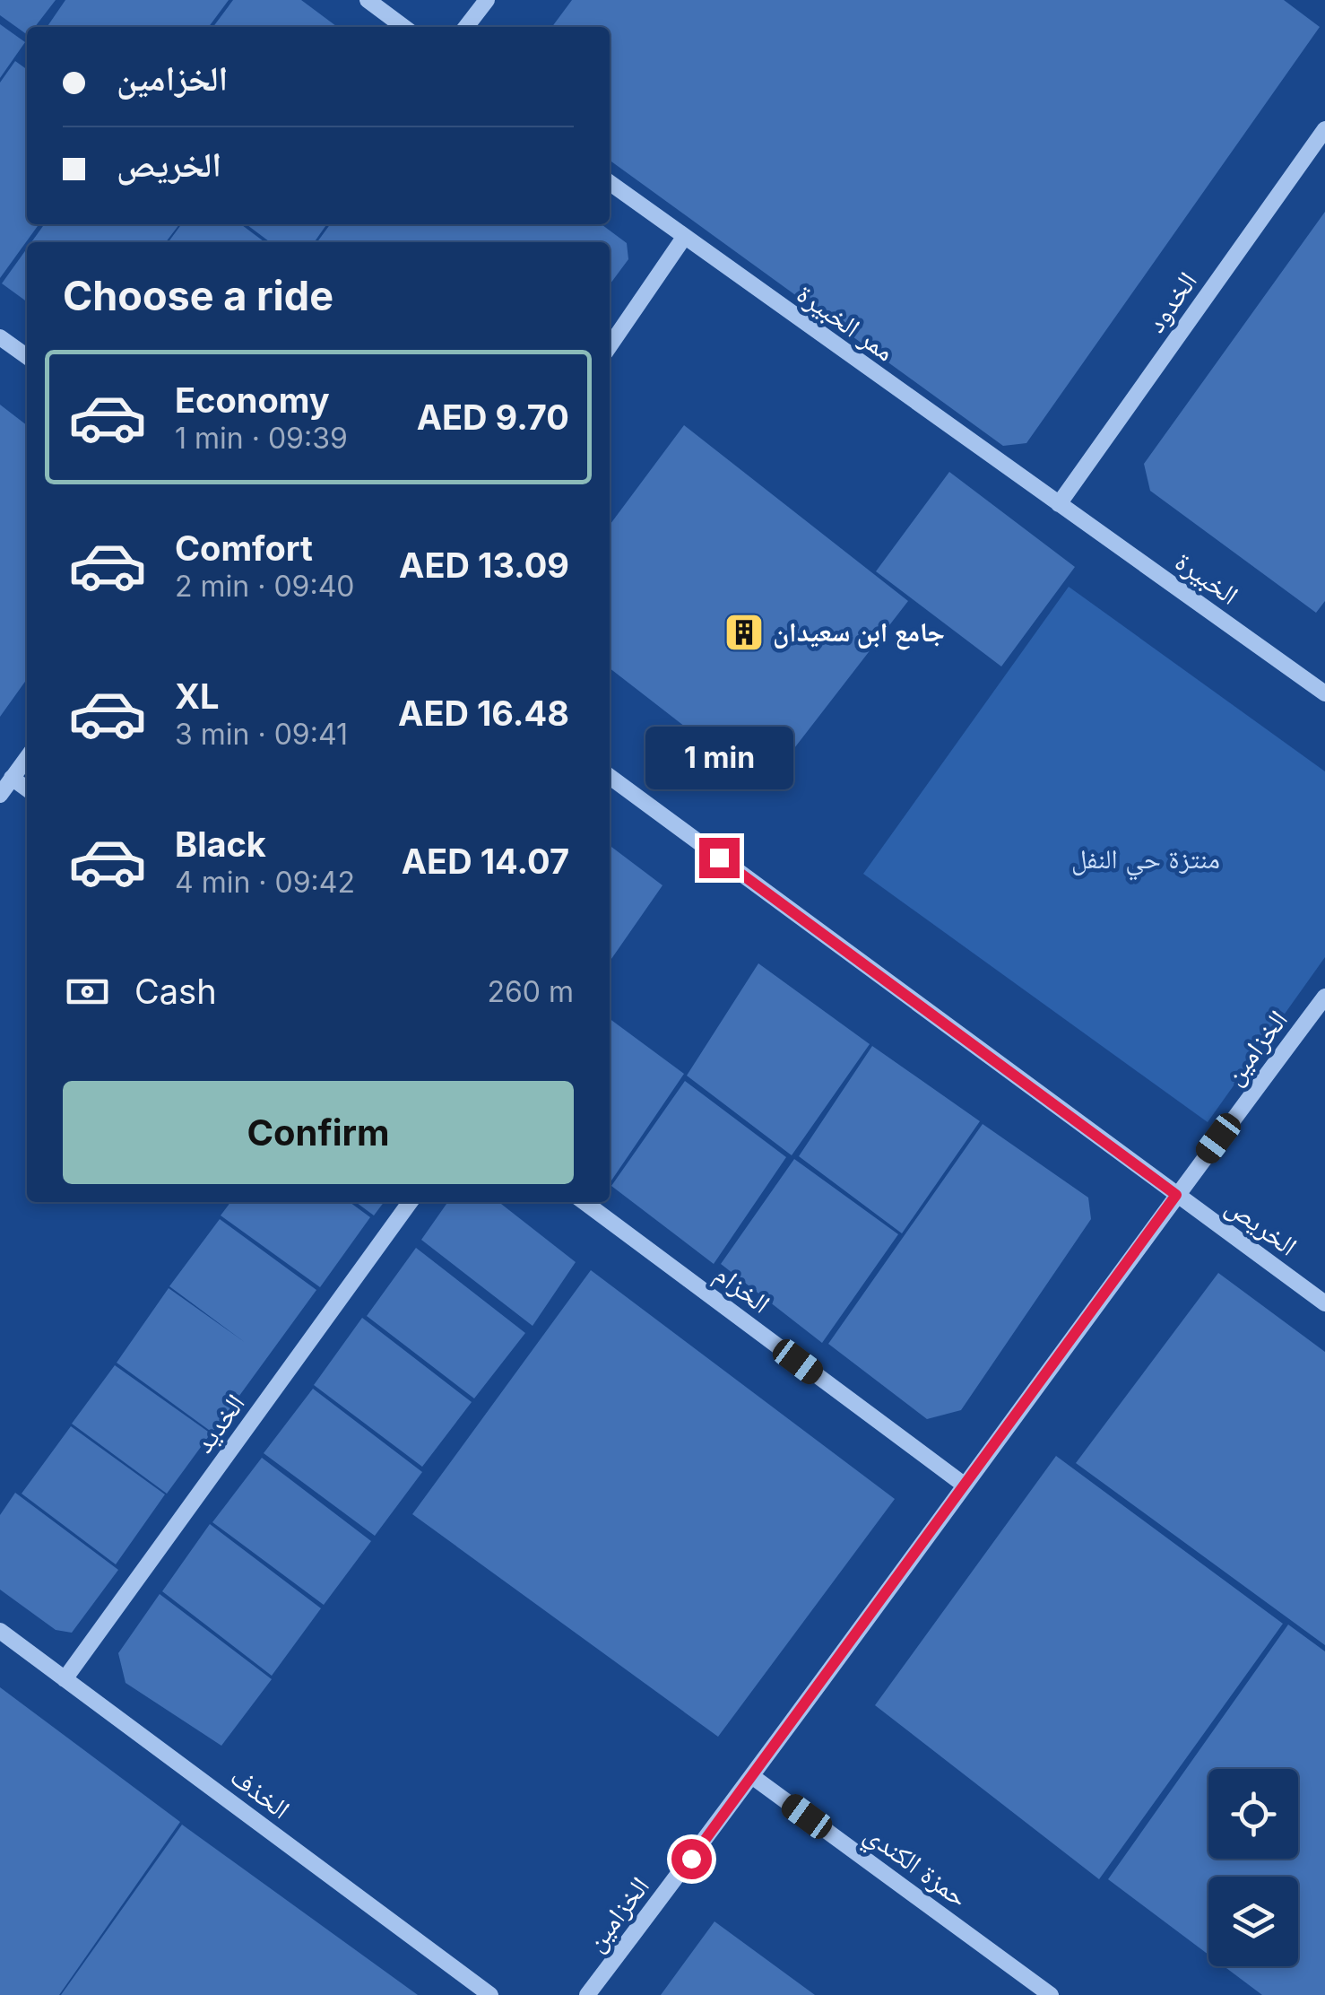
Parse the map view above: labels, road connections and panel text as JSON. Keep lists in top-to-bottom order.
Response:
{
  "streets": {
    "street": [
      "الخدود",
      "ممر الخبيرة",
      "الخبيرة",
      "الخزامين",
      "الخريص",
      "الخزام",
      "الخديد",
      "الخذف",
      "حمزة الكندي"
    ]
  },
  "crossings": [
    ["الخدود", "ممر الخبيرة"],
    ["الخدود", "الخبيرة"],
    ["ممر الخبيرة", "الخبيرة"],
    ["الخزامين", "الخريص"],
    ["الخزامين", "الخزام"],
    ["الخزامين", "حمزة الكندي"],
    ["الخديد", "الخذف"]
  ],
  "parks": ["منتزة حي النفل"],
  "places": {
    "building": ["جامع ابن سعيدان"]
  },
  "page": {
    "banner": ["الخزامين", "الخريص"],
    "heading": "Choose a ride",
    "list": [
      {
        "name": "Economy",
        "note": "1 min · 09:39",
        "value": "AED 9.70"
      },
      {
        "name": "Comfort",
        "note": "2 min · 09:40",
        "value": "AED 13.09"
      },
      {
        "name": "XL",
        "note": "3 min · 09:41",
        "value": "AED 16.48"
      },
      {
        "name": "Black",
        "note": "4 min · 09:42",
        "value": "AED 14.07"
      }
    ],
    "bubble": "1 min",
    "pay": ["Cash", "260 m"],
    "buttons": "Confirm"
  }
}
